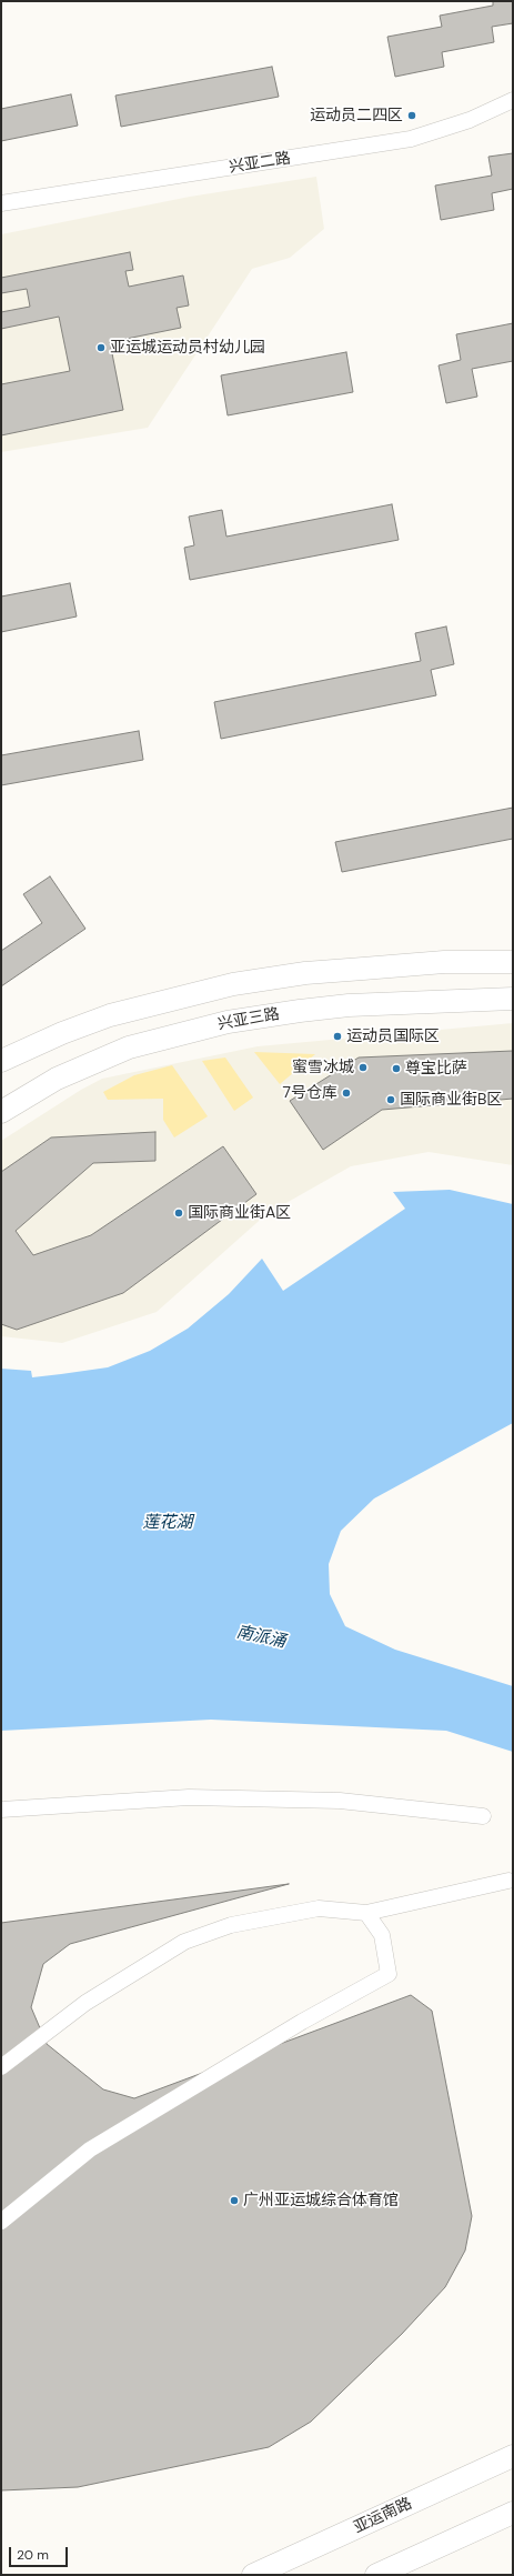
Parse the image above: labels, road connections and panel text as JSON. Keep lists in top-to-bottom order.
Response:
{
  "streets": {
    "street": ["兴亚二路", "兴亚三路", "亚运南路"]
  },
  "water": ["莲花湖", "南派涌"],
  "places": [
    "运动员二四区",
    "亚运城运动员村幼儿园",
    "运动员国际区",
    "蜜雪冰城",
    "尊宝比萨",
    "7号仓库",
    "国际商业街B区",
    "国际商业街A区",
    "广州亚运城综合体育馆"
  ],
  "scale_bar": "20 m"
}
